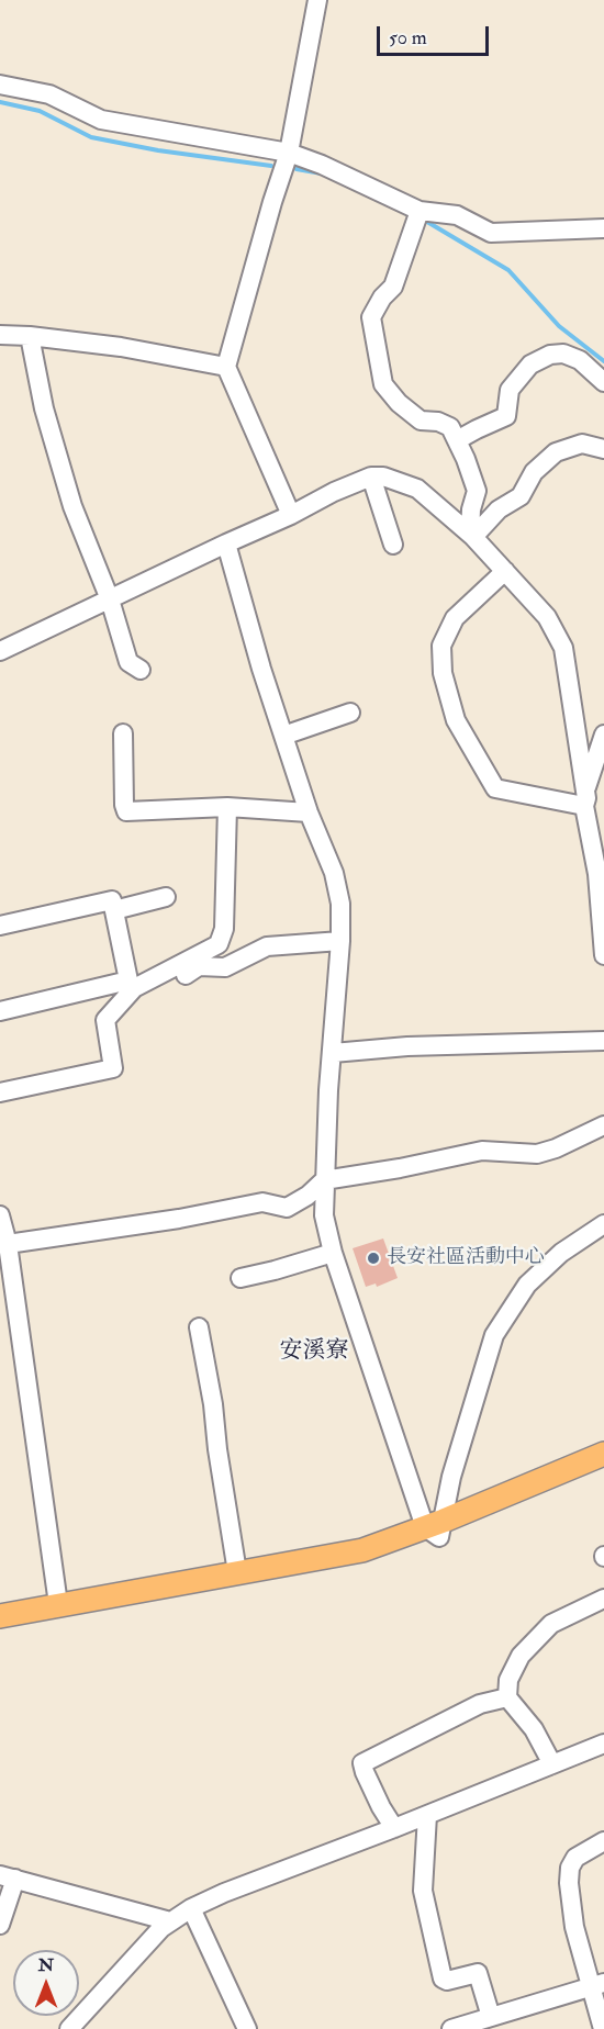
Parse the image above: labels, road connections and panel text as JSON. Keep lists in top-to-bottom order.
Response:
{
  "districts": ["安溪寮"],
  "places": ["長安社區活動中心"],
  "scale_bar": "50 m",
  "north": "top"
}
